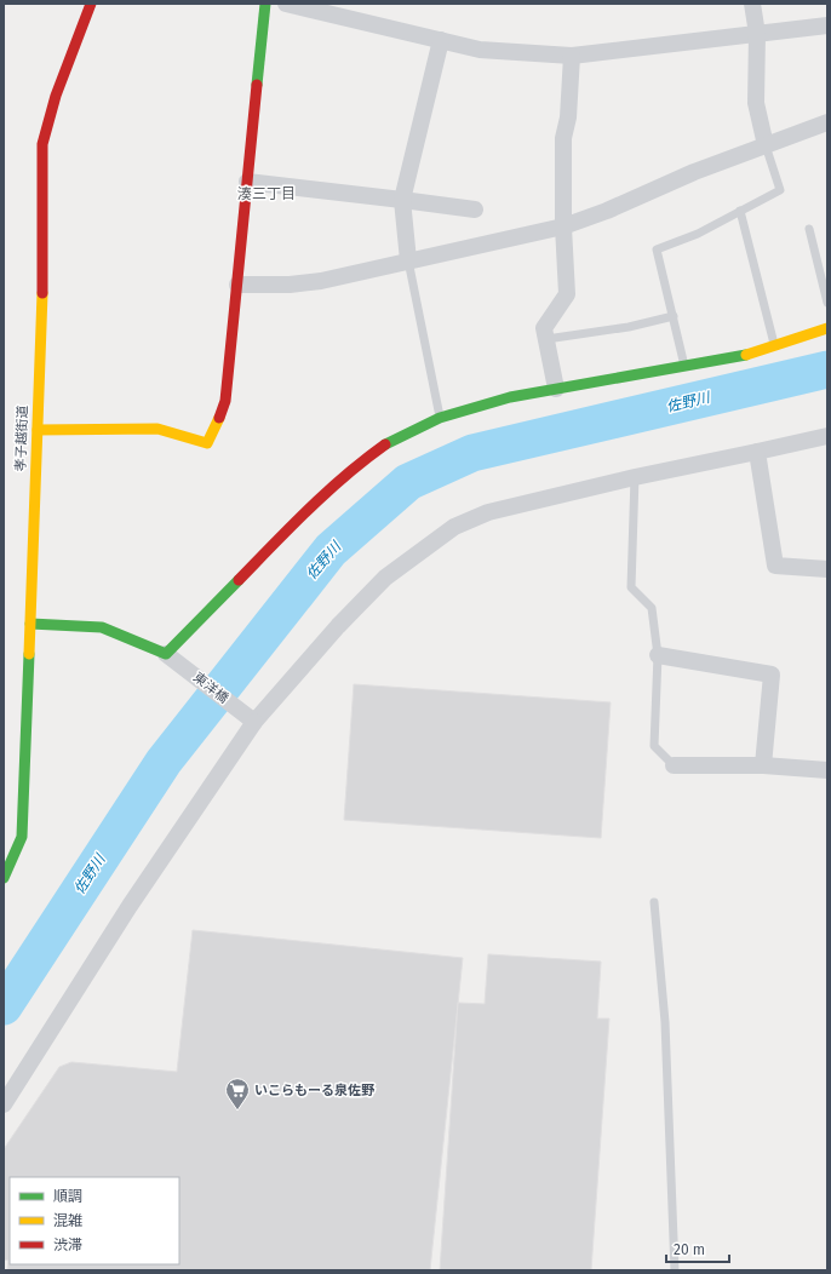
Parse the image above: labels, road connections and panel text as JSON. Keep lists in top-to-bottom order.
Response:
{
  "streets": {
    "street": ["孝子越街道", "東洋橋"]
  },
  "districts": ["湊三丁目"],
  "water": ["佐野川"],
  "places": {
    "supermarket": ["いこらもーる泉佐野"]
  },
  "legend": ["順調", "混雑", "渋滞"],
  "scale_bar": "20 m"
}
